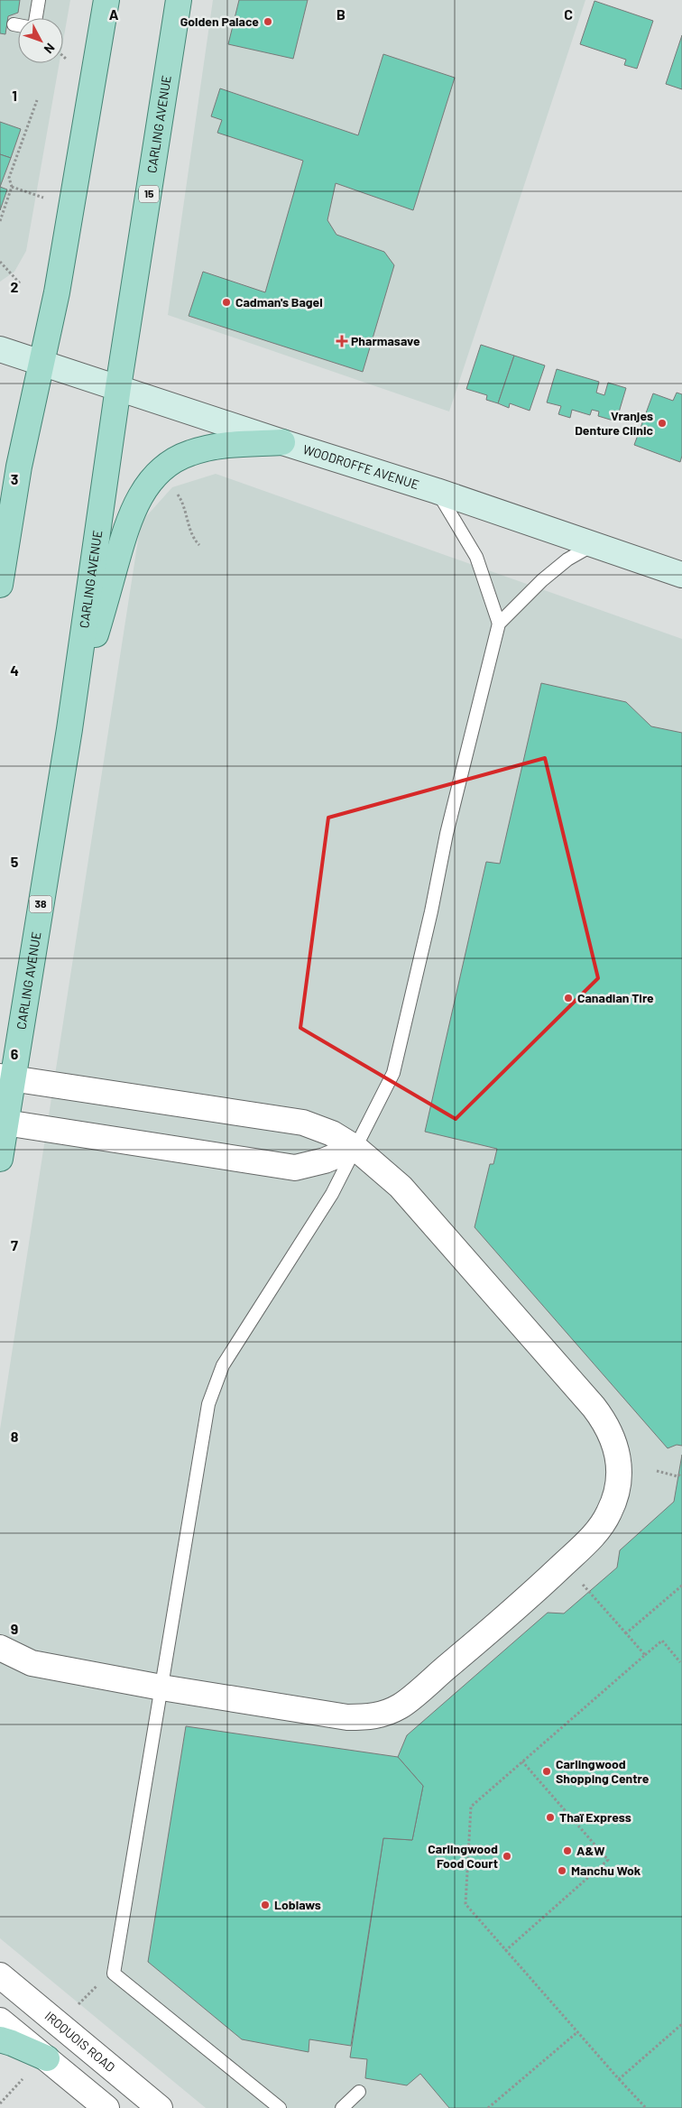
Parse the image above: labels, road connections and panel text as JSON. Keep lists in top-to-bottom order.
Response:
{
  "streets": {
    "main road": [
      "CARLING AVENUE",
      "15",
      "WOODROFFE AVENUE",
      "38"
    ],
    "street": ["IROQUOIS ROAD"]
  },
  "crossings": [
    ["CARLING AVENUE", "WOODROFFE AVENUE"]
  ],
  "places": {
    "other": [
      "Golden Palace",
      "Cadman's Bagel",
      "Vranjes Denture Clinic",
      "Canadian Tire",
      "Carlingwood Shopping Centre",
      "Thaï Express",
      "A&W",
      "Carlingwood Food Court",
      "Manchu Wok",
      "Loblaws"
    ],
    "health": ["Pharmasave"]
  },
  "north": "bottom right",
  "grid": {
    "columns": ["A", "B", "C"],
    "rows": [
      "1",
      "2",
      "3",
      "4",
      "5",
      "6",
      "7",
      "8",
      "9"
    ]
  }
}
